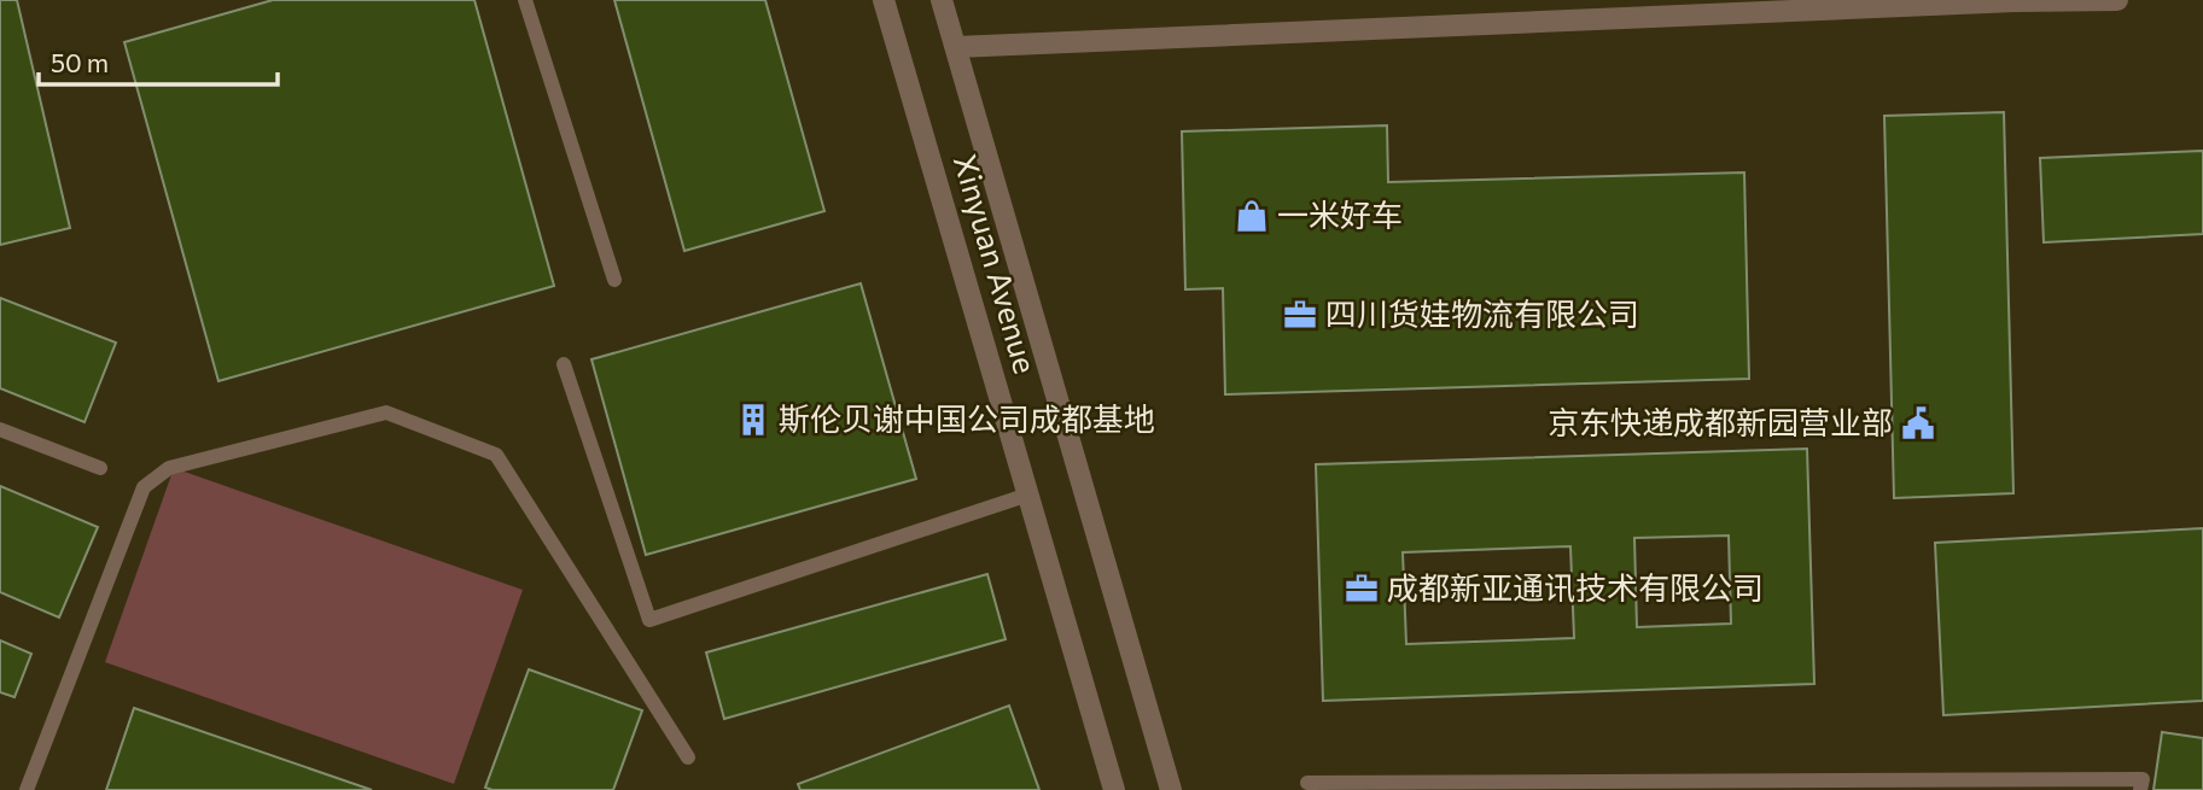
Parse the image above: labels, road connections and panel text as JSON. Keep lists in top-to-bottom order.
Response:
{
  "streets": {
    "street": ["Xinyuan Avenue"]
  },
  "places": {
    "shop": ["一米好车"],
    "office": ["四川货娃物流有限公司", "成都新亚通讯技术有限公司"],
    "building": ["斯伦贝谢中国公司成都基地"],
    "public building": ["京东快递成都新园营业部"]
  },
  "scale_bar": "50 m"
}
